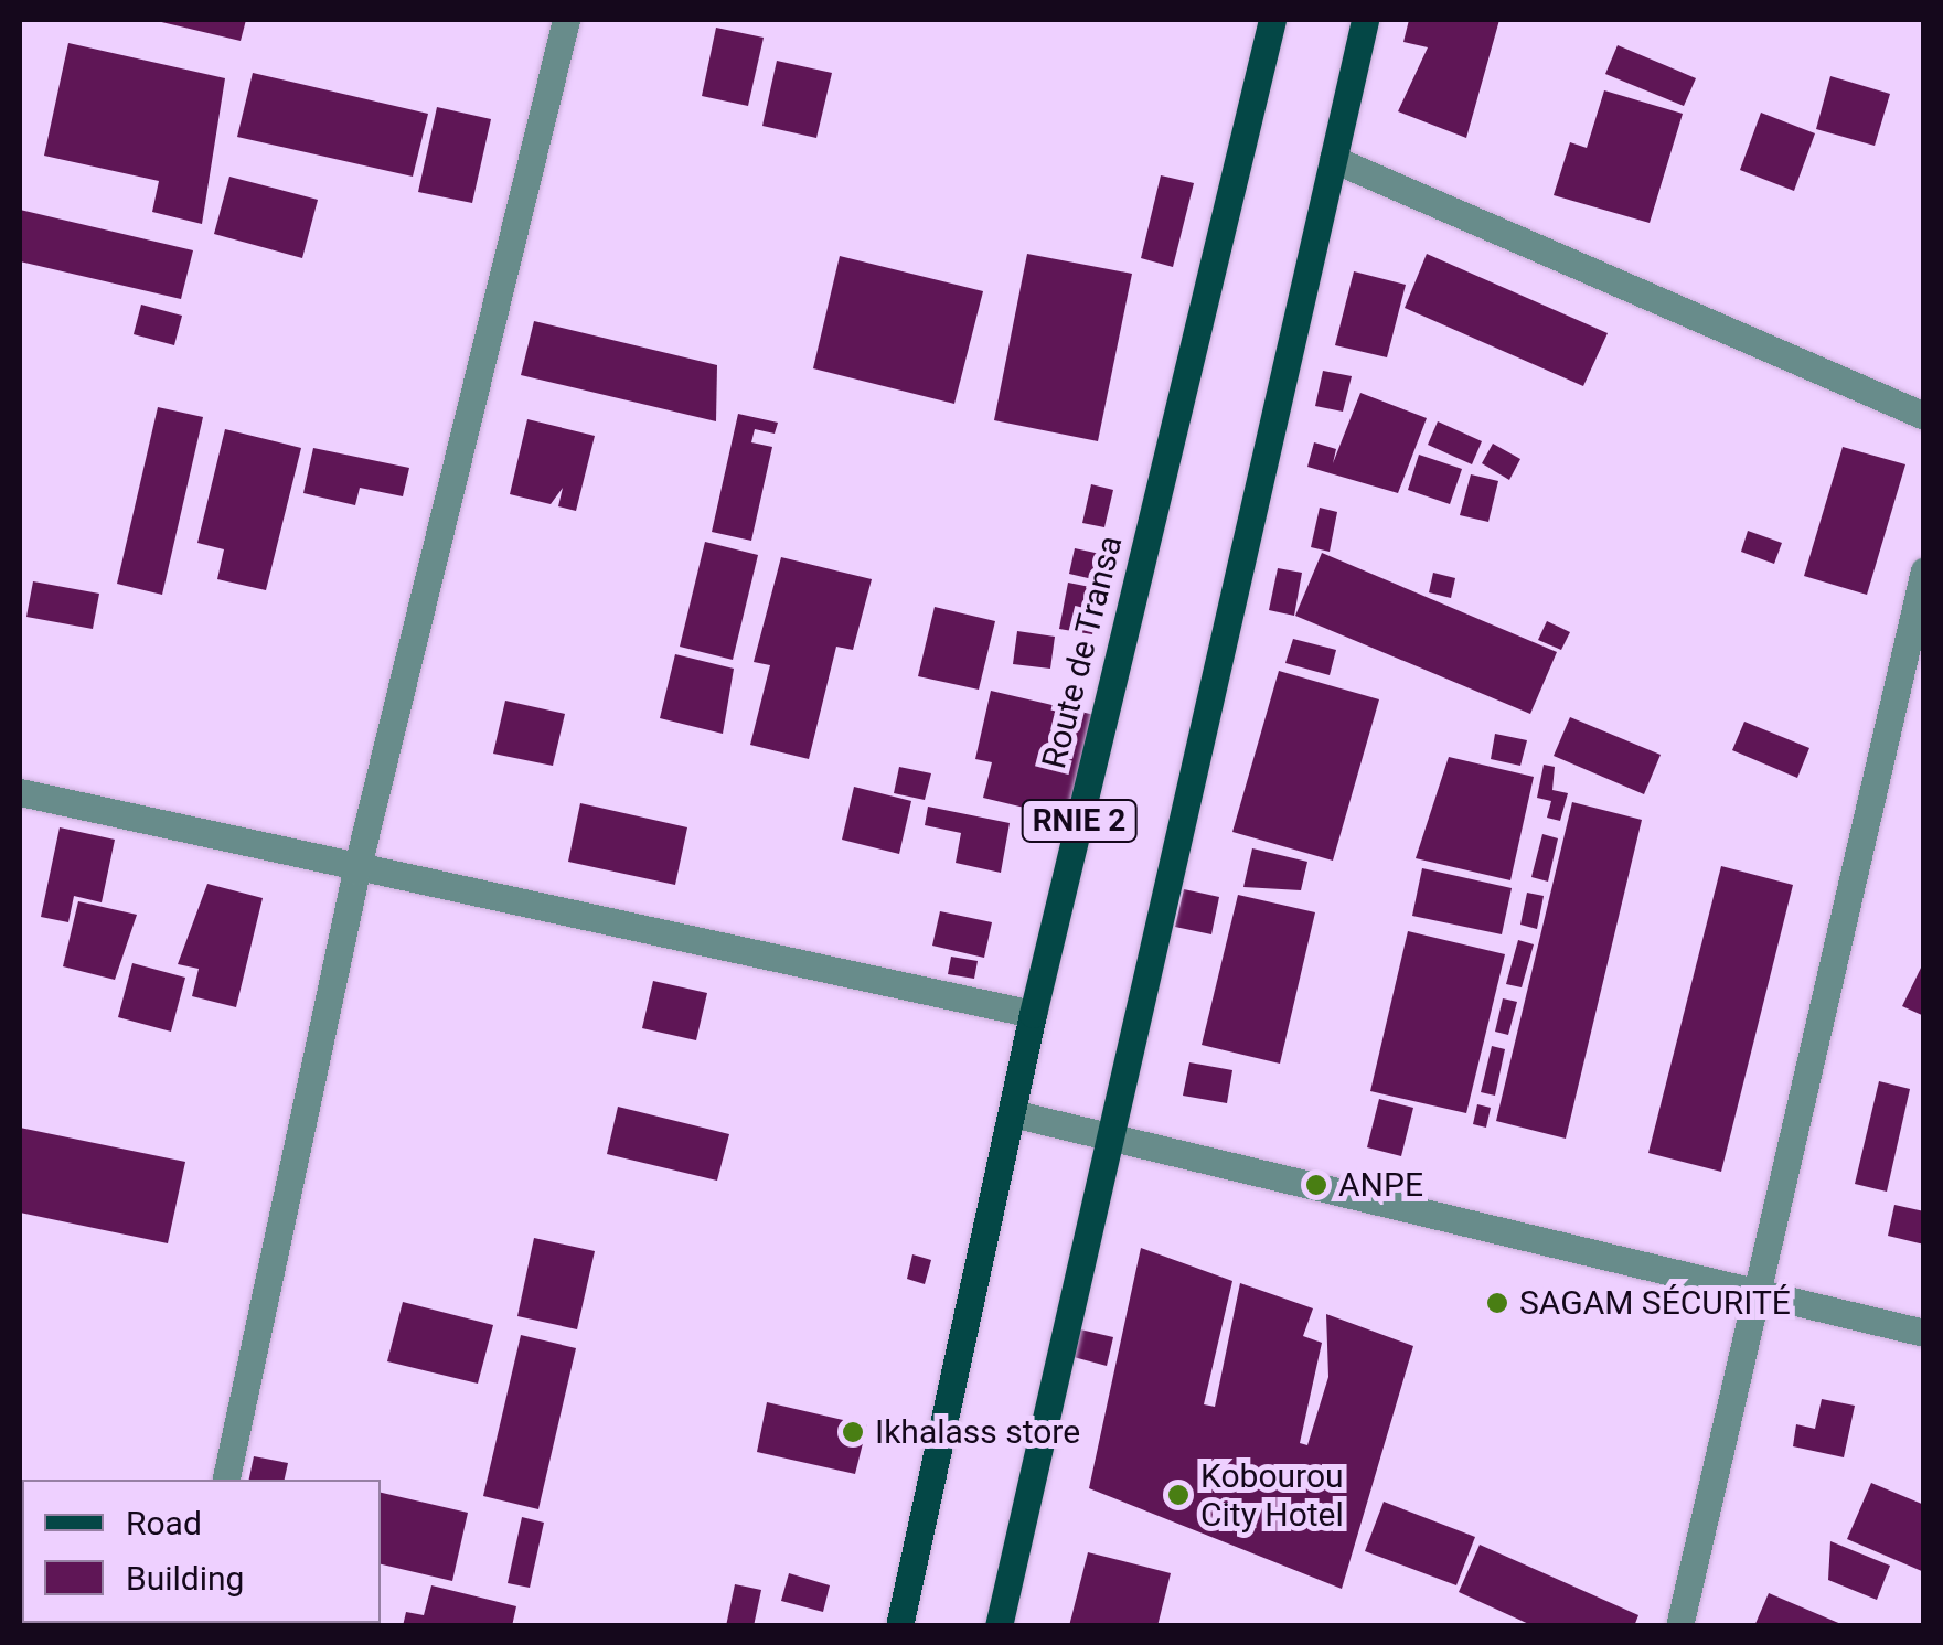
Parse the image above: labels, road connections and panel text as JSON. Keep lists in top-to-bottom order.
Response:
{
  "streets": {
    "main road": ["Route de Transa", "RNIE 2"]
  },
  "places": [
    "ANPE",
    "SAGAM SÉCURITÉ",
    "Ikhalass store",
    "Kobourou City Hotel"
  ],
  "legend": ["Road", "Building"]
}
